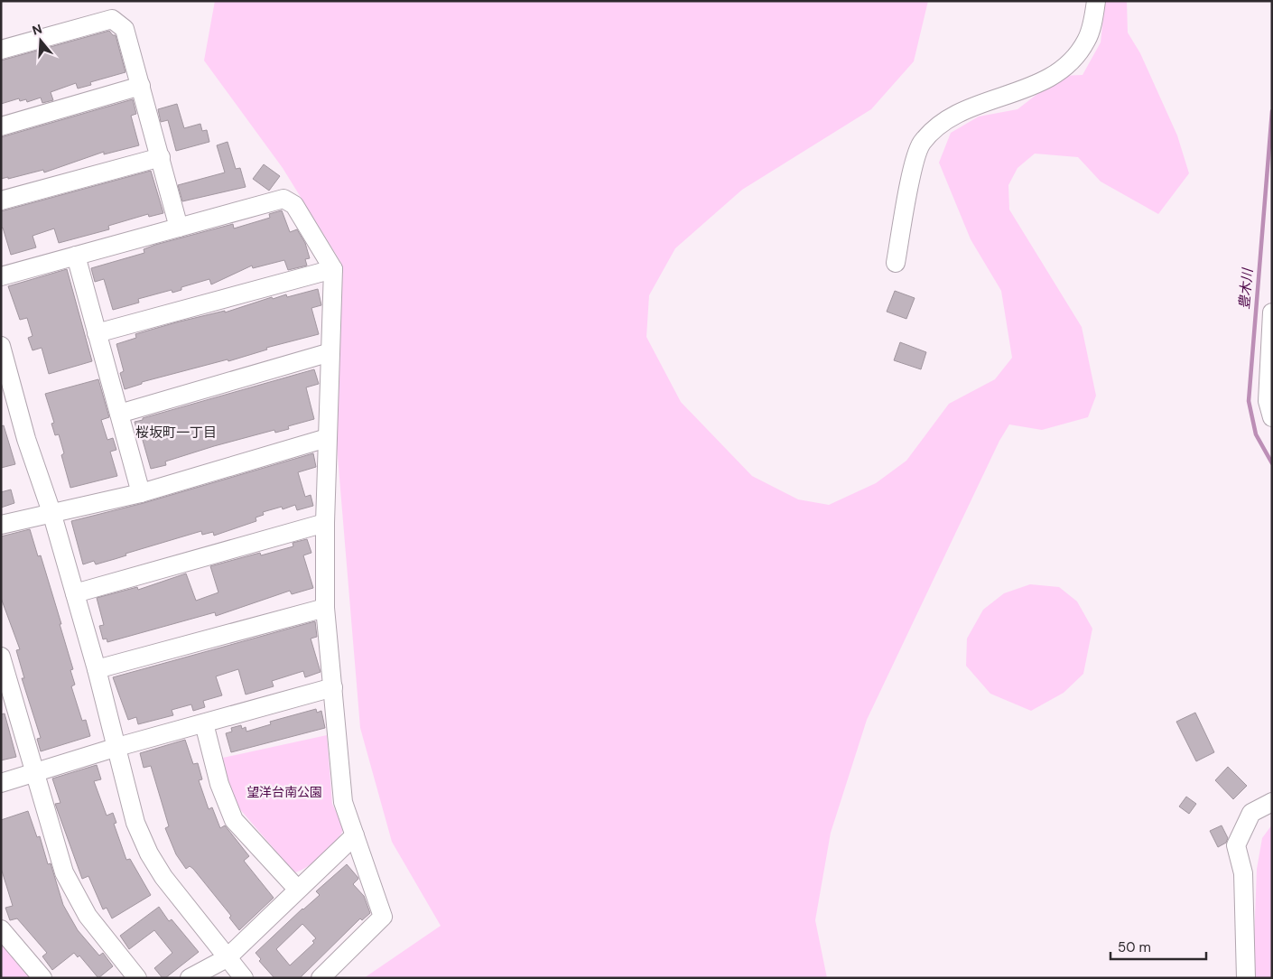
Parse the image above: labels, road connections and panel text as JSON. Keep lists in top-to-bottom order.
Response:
{
  "districts": ["桜坂町一丁目"],
  "water": ["豊木川"],
  "parks": ["望洋台南公園"],
  "scale_bar": "50 m",
  "north": "top"
}
